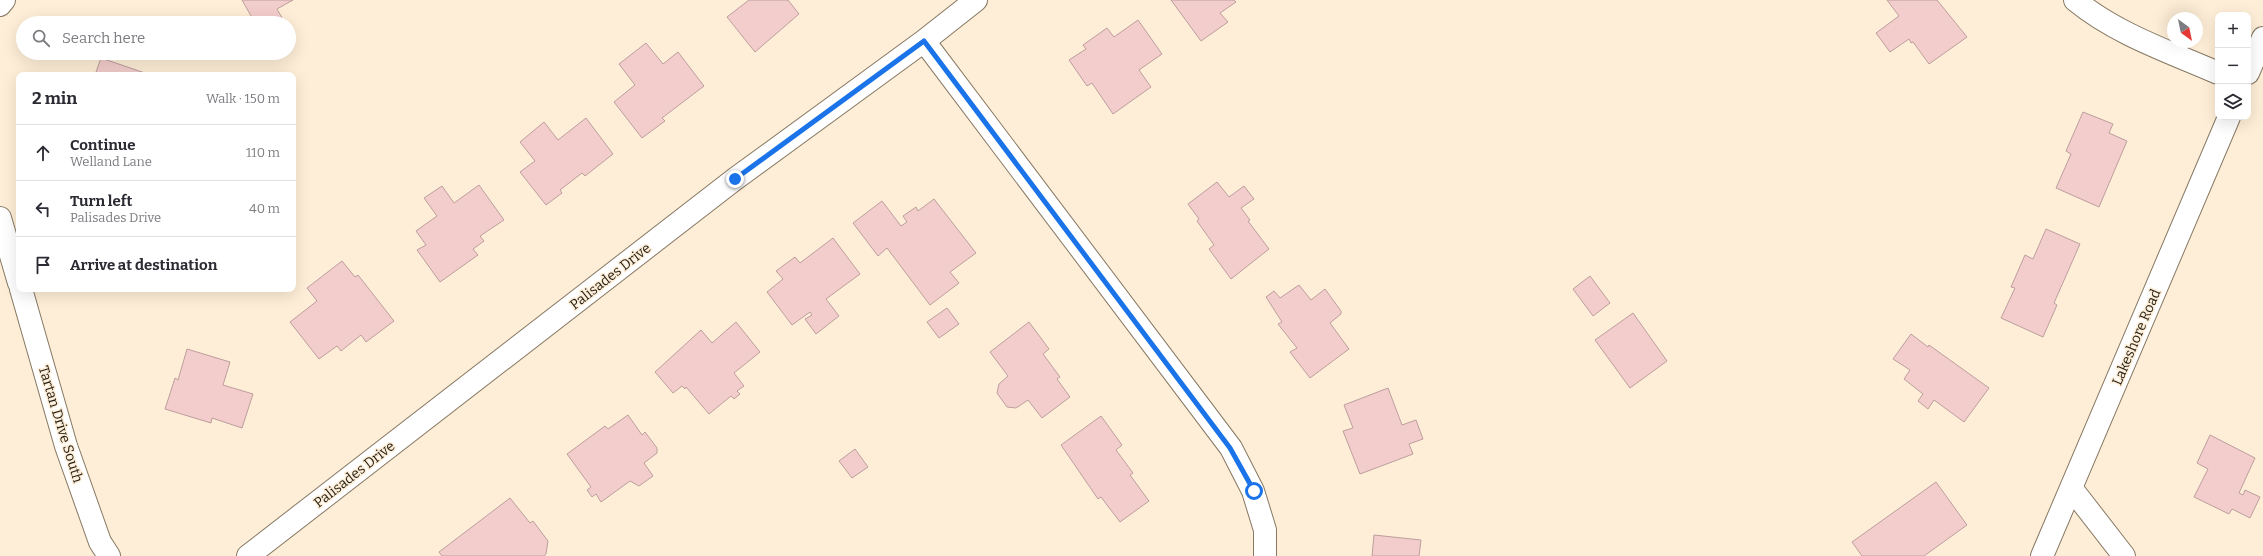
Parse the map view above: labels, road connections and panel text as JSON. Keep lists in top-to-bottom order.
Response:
{
  "streets": {
    "street": ["Palisades Drive", "Lakeshore Road", "Tartan Drive South"]
  },
  "north": "bottom right",
  "page": {
    "map_buttons": ["+", "−"],
    "search": "Search here",
    "heading": ["2 min", "Walk · 150 m"],
    "list": [
      ["Continue", "Welland Lane", "110 m"],
      ["Turn left", "Palisades Drive", "40 m"],
      "Arrive at destination"
    ]
  }
}
